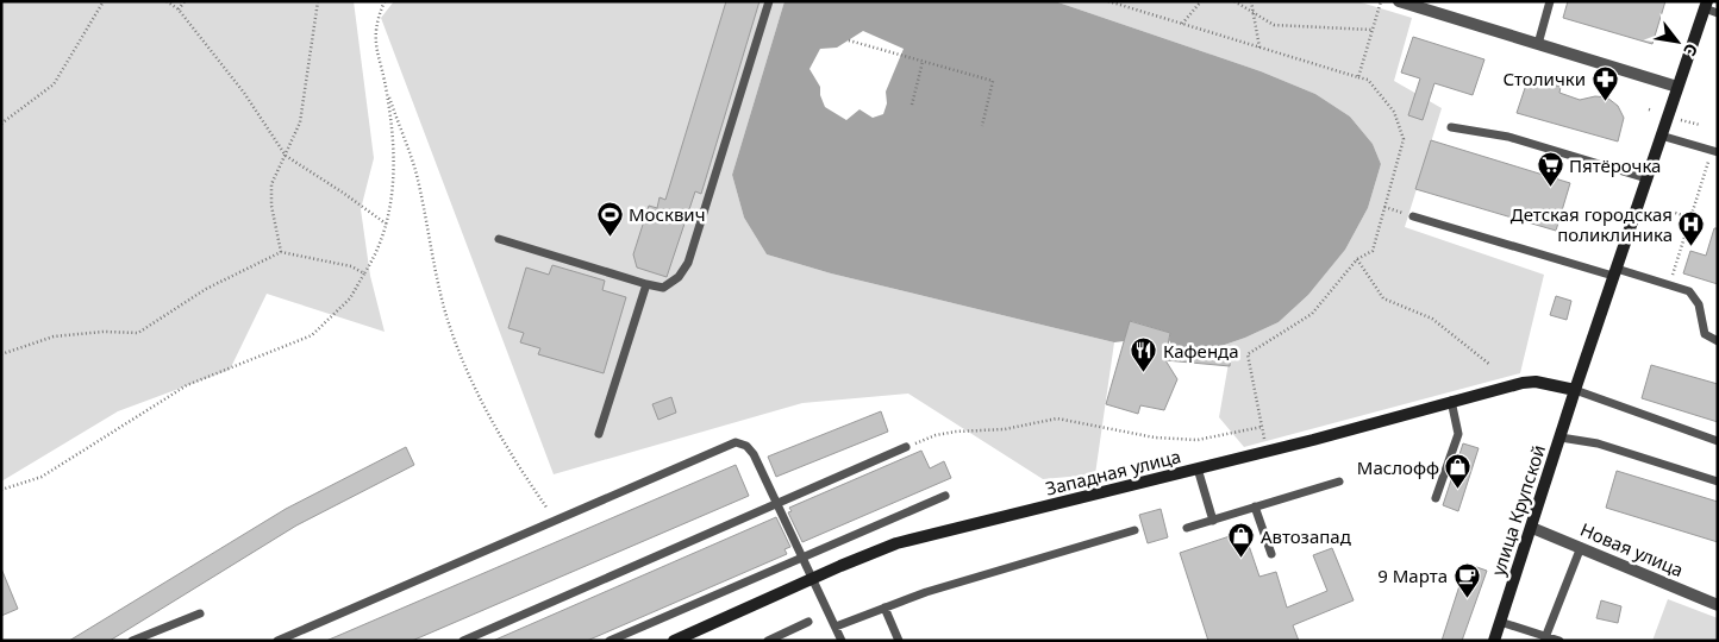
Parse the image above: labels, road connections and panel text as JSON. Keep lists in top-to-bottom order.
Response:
{
  "streets": {
    "street": ["Западная улица", "улица Крупской", "Новая улица"]
  },
  "crossings": [
    ["Западная улица", "улица Крупской"],
    ["улица Крупской", "Новая улица"]
  ],
  "places": {
    "pharmacy": ["Столички"],
    "supermarket": ["Пятёрочка"],
    "sports": ["Москвич"],
    "hospital": ["Детская городская поликлиника"],
    "restaurant": ["Кафенда"],
    "shop": ["Маслофф", "Автозапад"],
    "cafe": ["9 Марта"]
  },
  "north": "bottom right"
}
